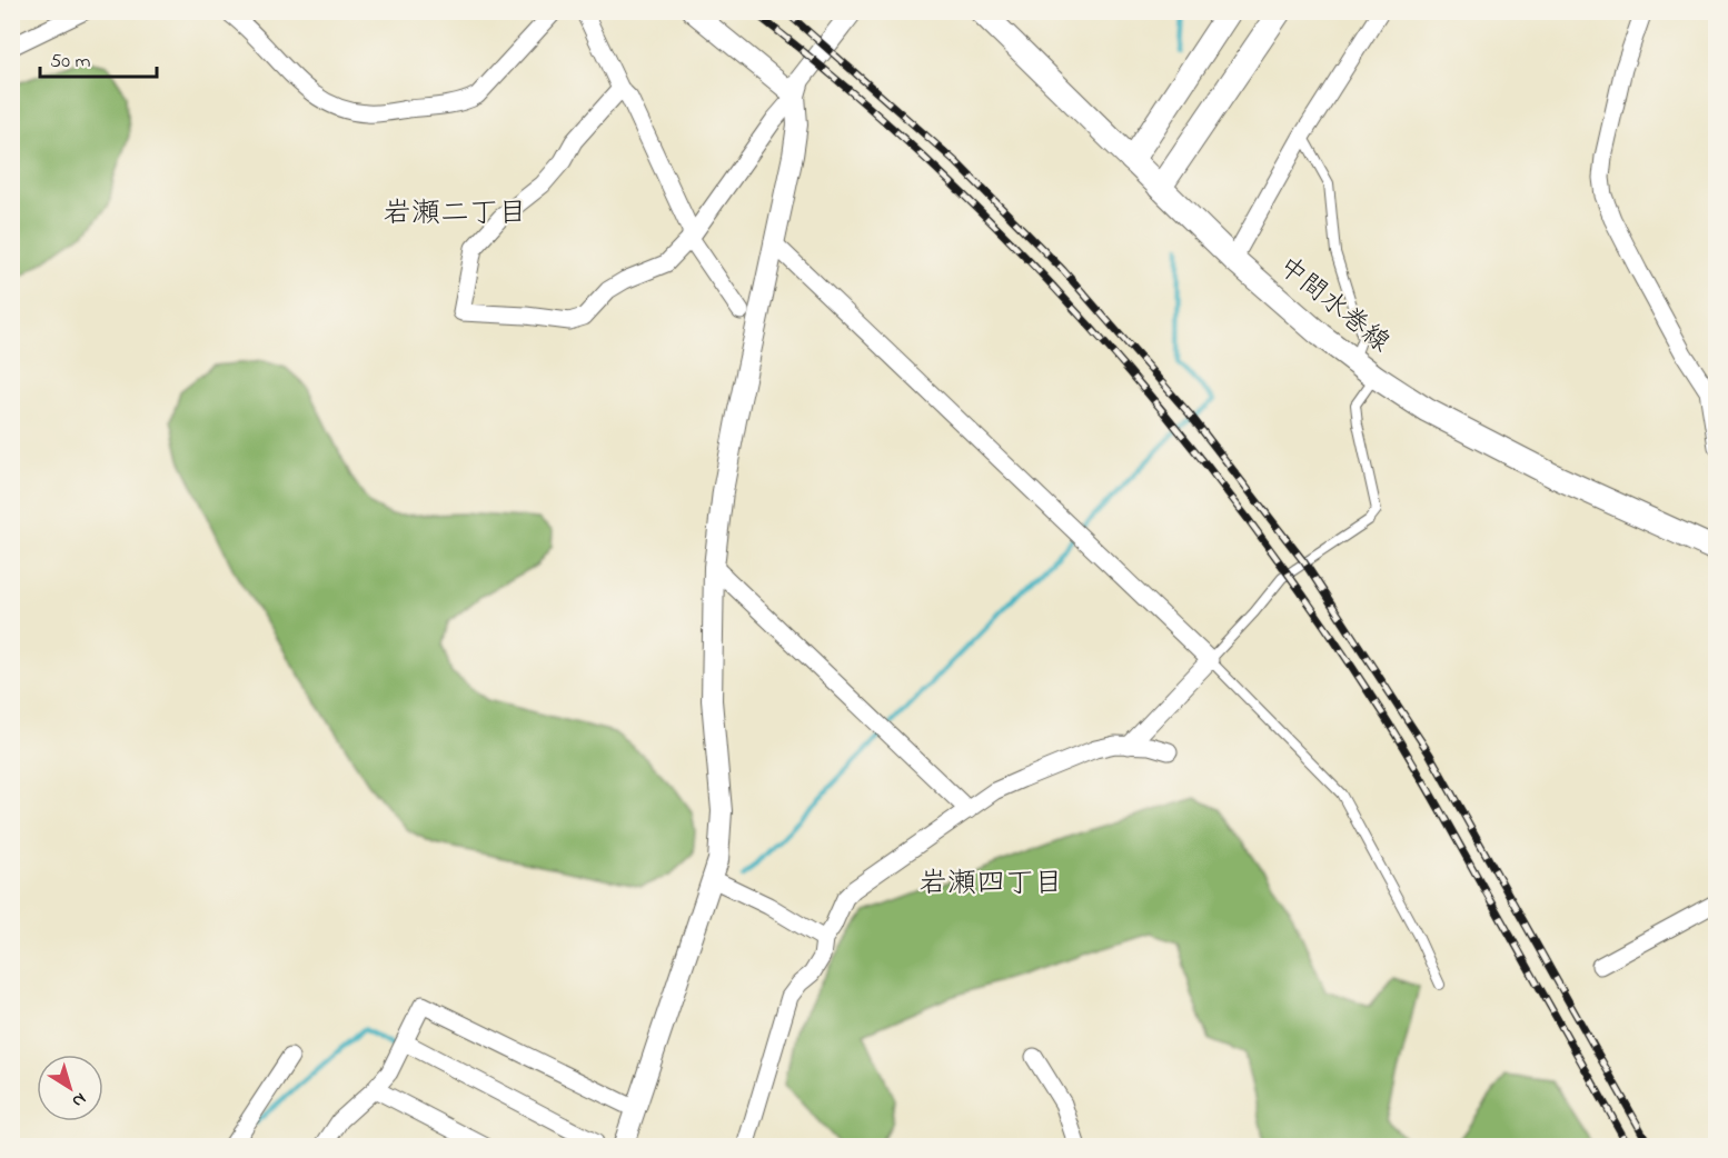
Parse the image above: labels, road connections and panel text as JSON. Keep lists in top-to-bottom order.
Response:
{
  "streets": {
    "main road": ["中間水巻線"]
  },
  "districts": ["岩瀬二丁目", "岩瀬四丁目"],
  "scale_bar": "50 m",
  "north": "bottom right"
}
